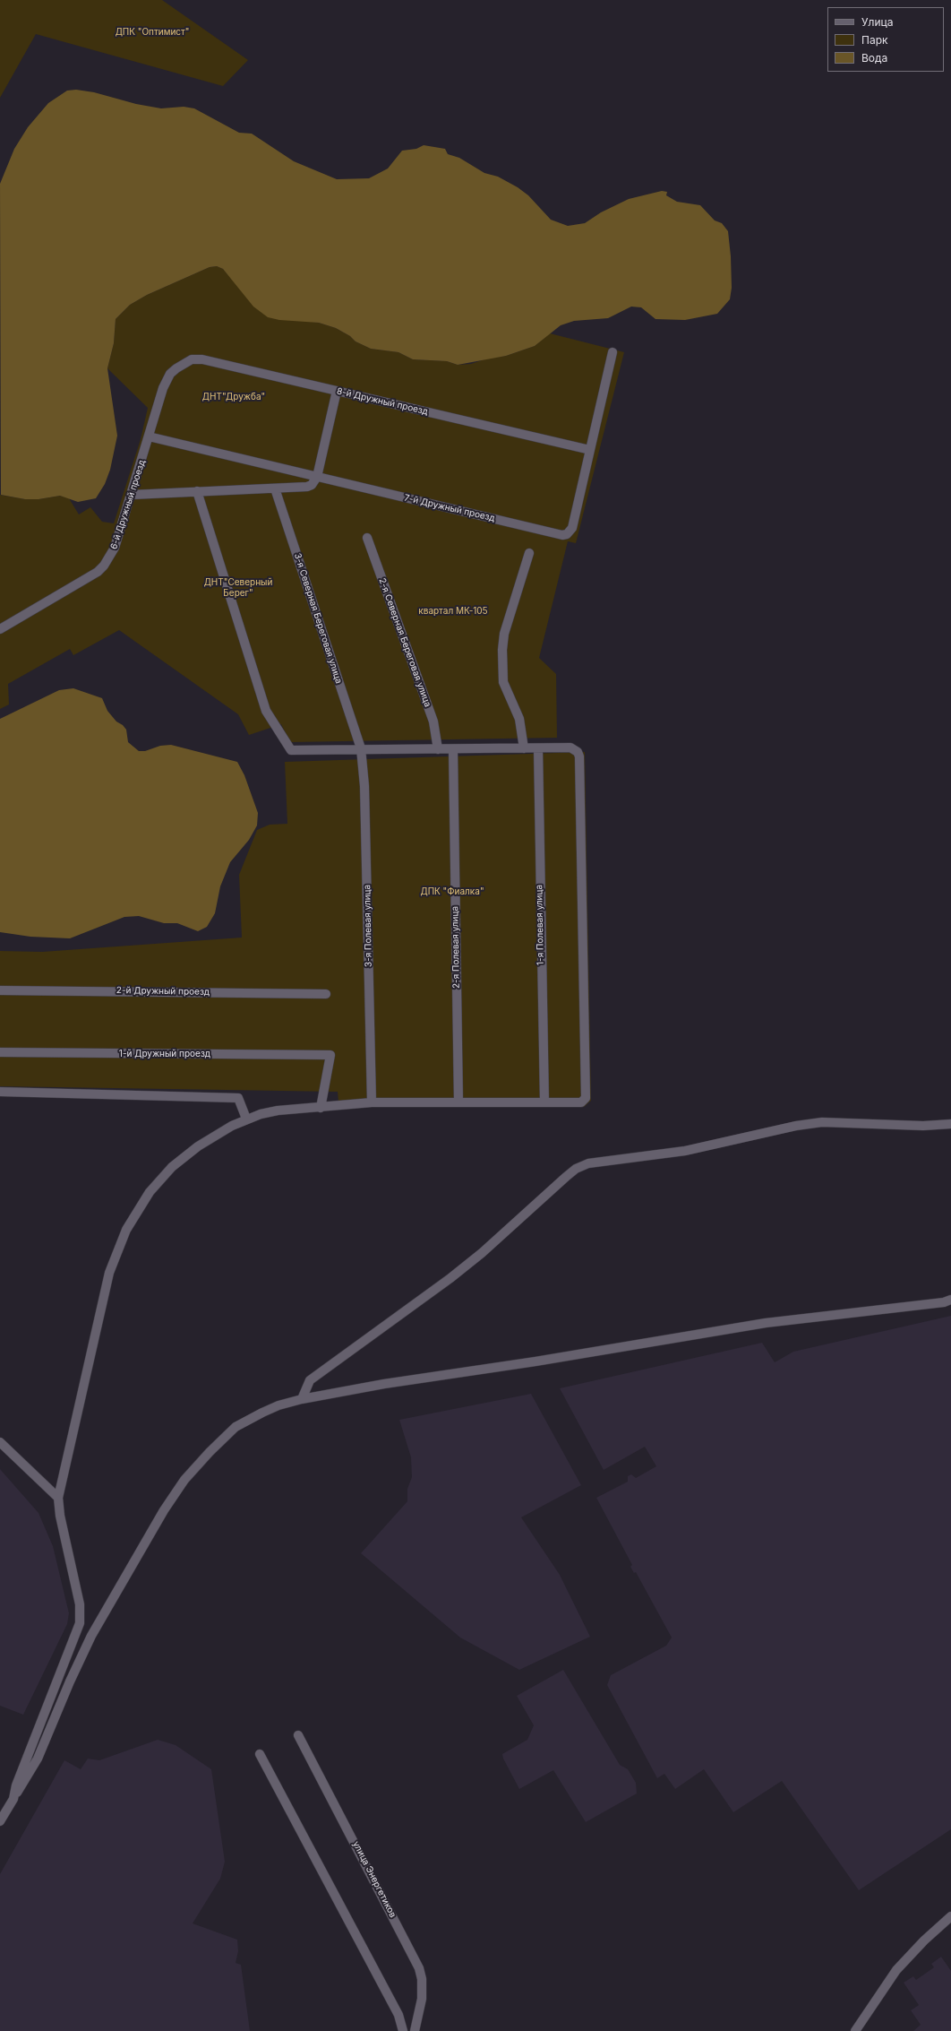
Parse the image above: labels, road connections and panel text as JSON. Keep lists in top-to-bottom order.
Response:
{
  "streets": {
    "street": [
      "8-й Дружный проезд",
      "6-й Дружный проезд",
      "7-й Дружный проезд",
      "3-я Северная Береговая улица",
      "2-я Северная Береговая улица",
      "1-я Полевая улица",
      "3-я Полевая улица",
      "2-я Полевая улица",
      "2-й Дружный проезд",
      "1-й Дружный проезд",
      "улица Энергетиков"
    ]
  },
  "crossings": [
    ["8-й Дружный проезд", "6-й Дружный проезд"],
    ["8-й Дружный проезд", "7-й Дружный проезд"],
    ["6-й Дружный проезд", "7-й Дружный проезд"],
    ["3-я Северная Береговая улица", "3-я Полевая улица"]
  ],
  "parks": [
    "ДПК \"Оптимист\"",
    "ДНТ\"Дружба\"",
    "ДНТ\"Северный Берег\"",
    "квартал МК-105",
    "ДПК \"Фиалка\""
  ],
  "legend": ["Улица", "Парк", "Вода"]
}
